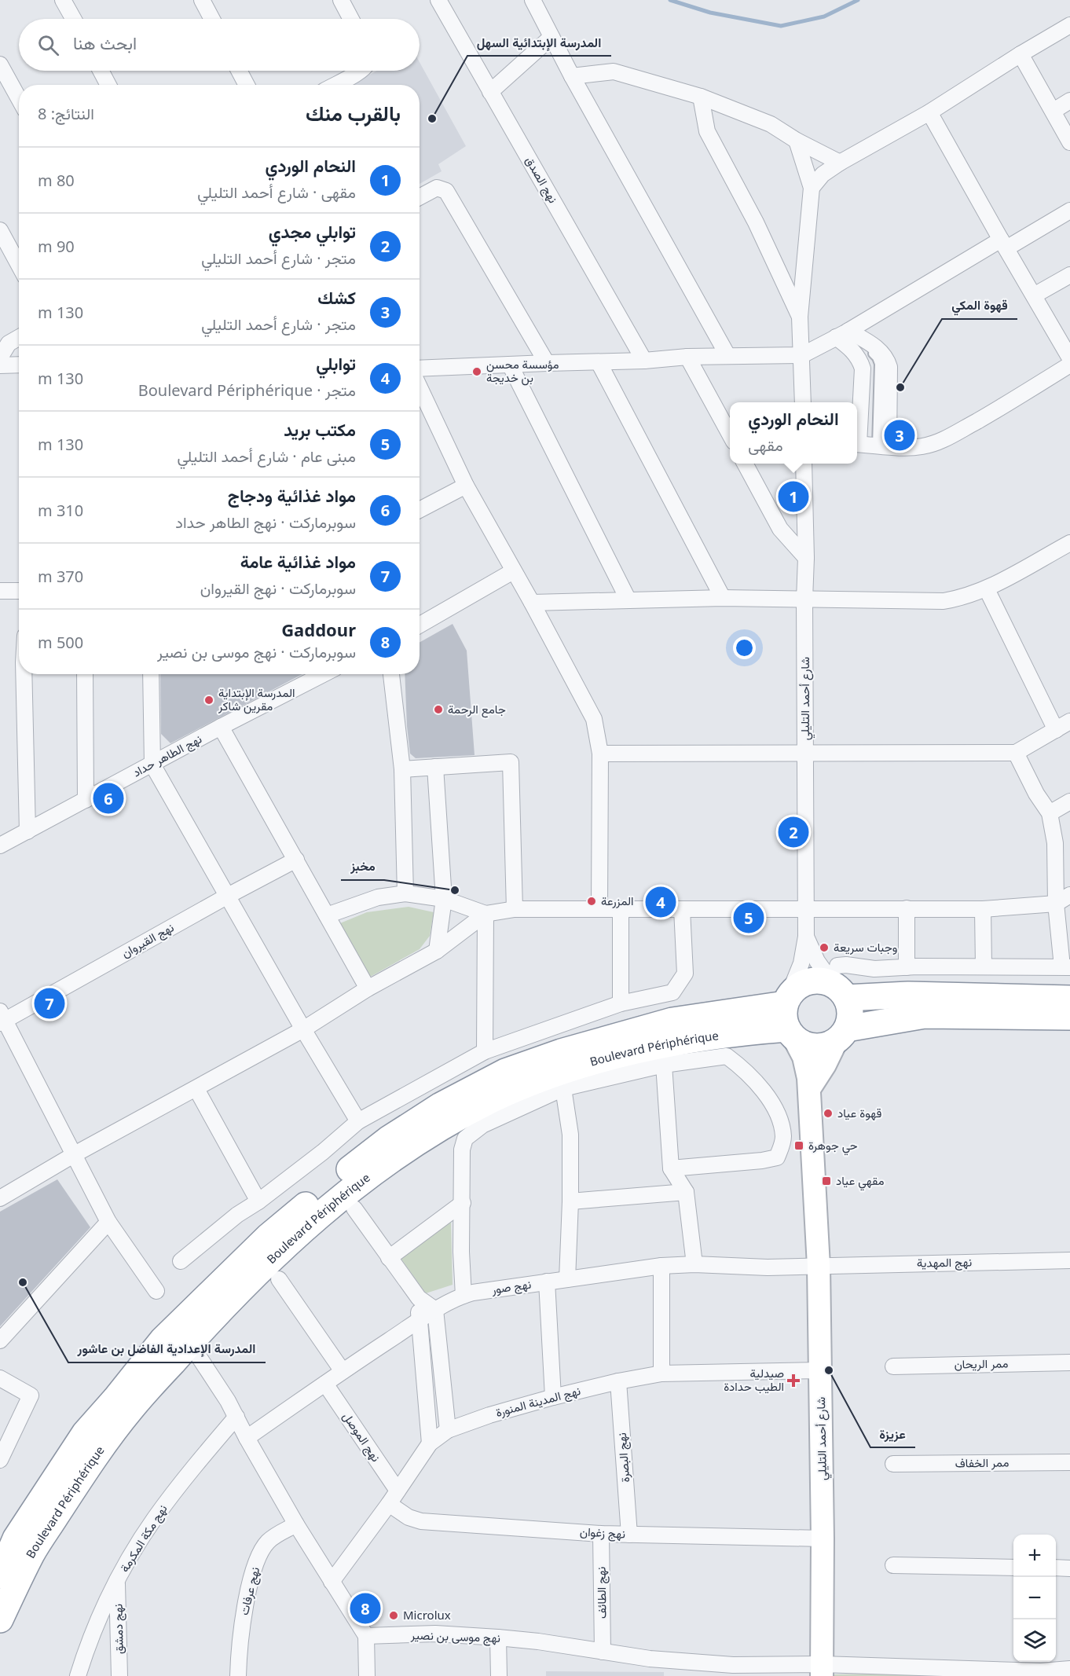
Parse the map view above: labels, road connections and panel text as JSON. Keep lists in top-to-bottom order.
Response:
{
  "streets": {
    "highway": ["Boulevard Périphérique"],
    "street": [
      "نهج الصدق",
      "شارع أحمد التليلي",
      "نهج الطاهر حداد",
      "نهج القيروان",
      "نهج المهدية",
      "نهج صور",
      "ممر الريحان",
      "نهج المدينة المنورة",
      "نهج الموصل",
      "نهج البصرة",
      "ممر الخفاف",
      "نهج زغوان",
      "نهج مكة المكرمة",
      "نهج عرفات",
      "نهج الطائف",
      "نهج دمشق",
      "نهج موسى بن نصير"
    ]
  },
  "crossings": [
    ["شارع أحمد التليلي", "Boulevard Périphérique"],
    ["شارع أحمد التليلي", "نهج المهدية"],
    ["شارع أحمد التليلي", "نهج صور"],
    ["شارع أحمد التليلي", "نهج المدينة المنورة"],
    ["شارع أحمد التليلي", "نهج زغوان"],
    ["شارع أحمد التليلي", "نهج موسى بن نصير"],
    ["نهج المهدية", "نهج صور"],
    ["نهج صور", "نهج الموصل"],
    ["نهج المدينة المنورة", "نهج الموصل"],
    ["نهج المدينة المنورة", "نهج البصرة"],
    ["نهج المدينة المنورة", "نهج زغوان"],
    ["نهج البصرة", "نهج زغوان"],
    ["نهج زغوان", "نهج الطائف"],
    ["نهج مكة المكرمة", "نهج دمشق"],
    ["نهج الطائف", "نهج موسى بن نصير"]
  ],
  "places": {
    "other": [
      "المدرسة الإبتدائية السهل",
      "مؤسسة محسن بن خديجة",
      "قهوة المكي",
      "المدرسة الإبتداية مقرين شاكر",
      "جامع الرحمة",
      "مخبز",
      "المزرعة",
      "وجبات سريعة",
      "قهوة عياد",
      "المدرسة الإعدادية الفاضل بن عاشور",
      "عزيزة",
      "Microlux"
    ],
    "transit": ["حي جوهرة", "مقهي عياد"],
    "health": ["صيدلية الطيب حدادة"]
  },
  "page": {
    "search": "ابحث هنا",
    "heading": ["بالقرب منك", "النتائج: 8"],
    "list": [
      {
        "mark": "1",
        "name": "النحام الوردي",
        "note": "مقهى · شارع أحمد التليلي",
        "value": "80 m"
      },
      {
        "mark": "2",
        "name": "توابلي مجدي",
        "note": "متجر · شارع أحمد التليلي",
        "value": "90 m"
      },
      {
        "mark": "3",
        "name": "كشك",
        "note": "متجر · شارع أحمد التليلي",
        "value": "130 m"
      },
      {
        "mark": "4",
        "name": "توابلي",
        "note": "متجر · Boulevard Périphérique",
        "value": "130 m"
      },
      {
        "mark": "5",
        "name": "مكتب بريد",
        "note": "مبنى عام · شارع أحمد التليلي",
        "value": "130 m"
      },
      {
        "mark": "6",
        "name": "مواد غذائية ودجاج",
        "note": "سوبرماركت · نهج الطاهر حداد",
        "value": "310 m"
      },
      {
        "mark": "7",
        "name": "مواد غذائية عامة",
        "note": "سوبرماركت · نهج القيروان",
        "value": "370 m"
      },
      {
        "mark": "8",
        "name": "Gaddour",
        "note": "سوبرماركت · نهج موسى بن نصير",
        "value": "500 m"
      }
    ],
    "popup": ["النحام الوردي", "مقهى"],
    "pins": [
      "3",
      "1",
      "6",
      "2",
      "4",
      "5",
      "7",
      "8"
    ],
    "map_buttons": ["+", "−"]
  }
}
